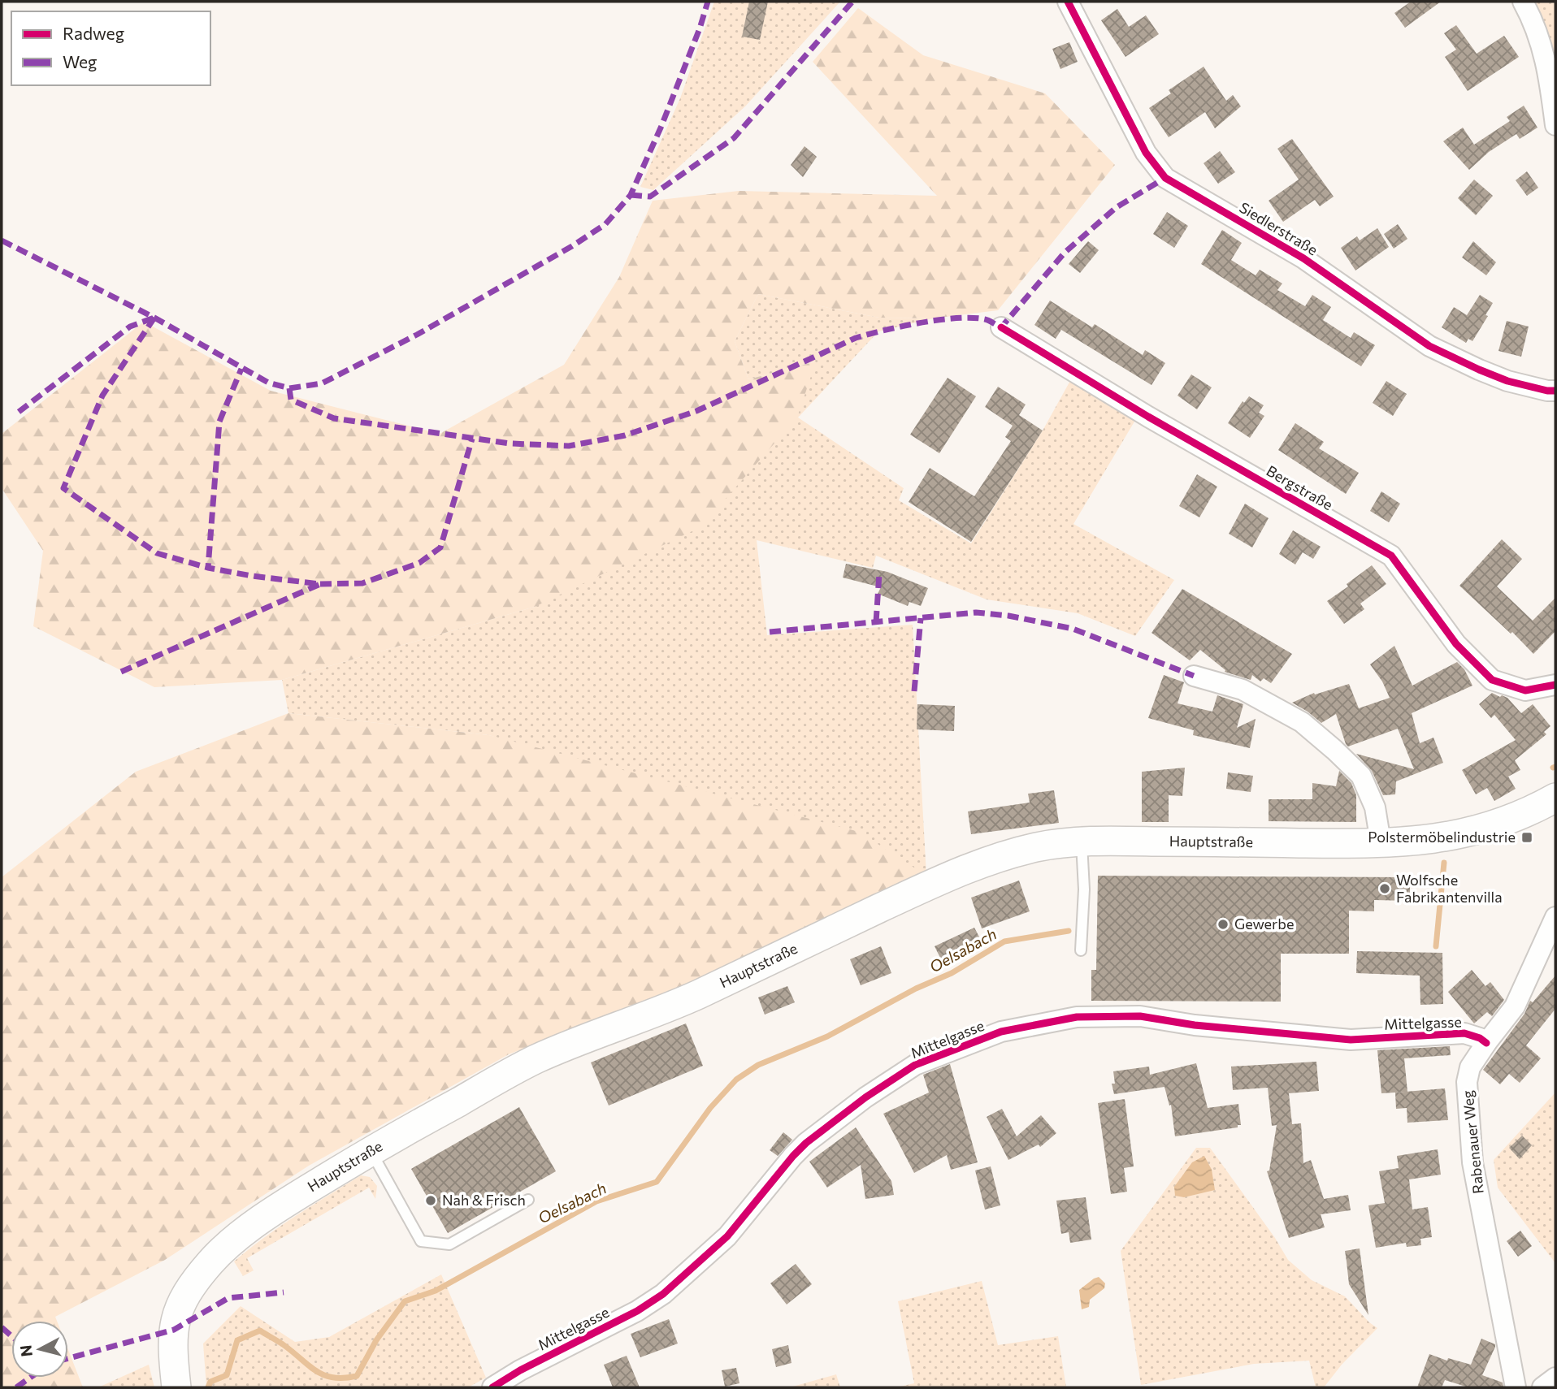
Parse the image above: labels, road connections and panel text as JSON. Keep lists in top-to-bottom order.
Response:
{
  "streets": {
    "main road": ["Hauptstraße"],
    "street": [
      "Siedlerstraße",
      "Bergstraße",
      "Mittelgasse",
      "Rabenauer Weg"
    ]
  },
  "crossings": [
    ["Mittelgasse", "Rabenauer Weg"]
  ],
  "water": ["Oelsabach"],
  "places": {
    "transit": ["Polstermöbelindustrie"],
    "other": ["Wolfsche Fabrikantenvilla", "Gewerbe", "Nah & Frisch"]
  },
  "legend": ["Radweg", "Weg"],
  "north": "left"
}
